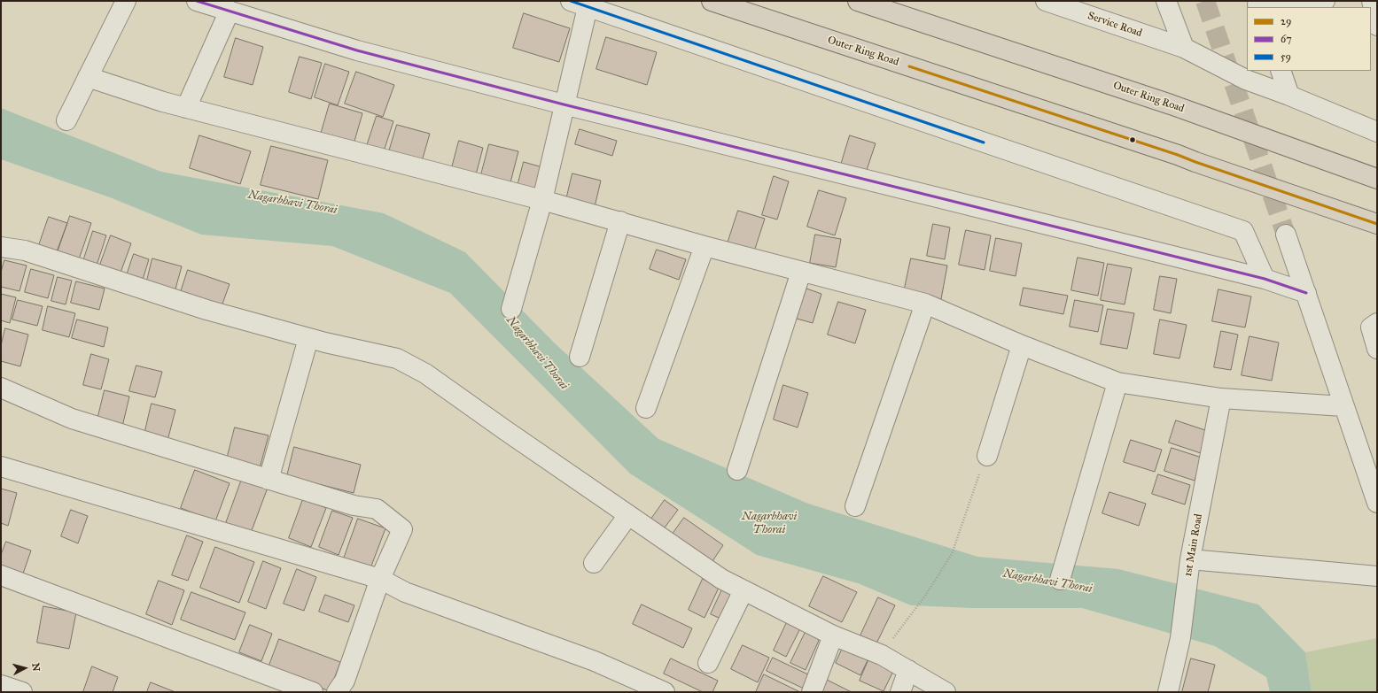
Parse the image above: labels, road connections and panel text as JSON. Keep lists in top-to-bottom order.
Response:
{
  "streets": {
    "highway": ["Outer Ring Road"],
    "street": ["Service Road", "1st Main Road"]
  },
  "water": ["Nagarbhavi Thorai"],
  "lines": ["transit line 67", "transit line 59", "transit line 29"],
  "legend": ["29", "67", "59"],
  "north": "right"
}
